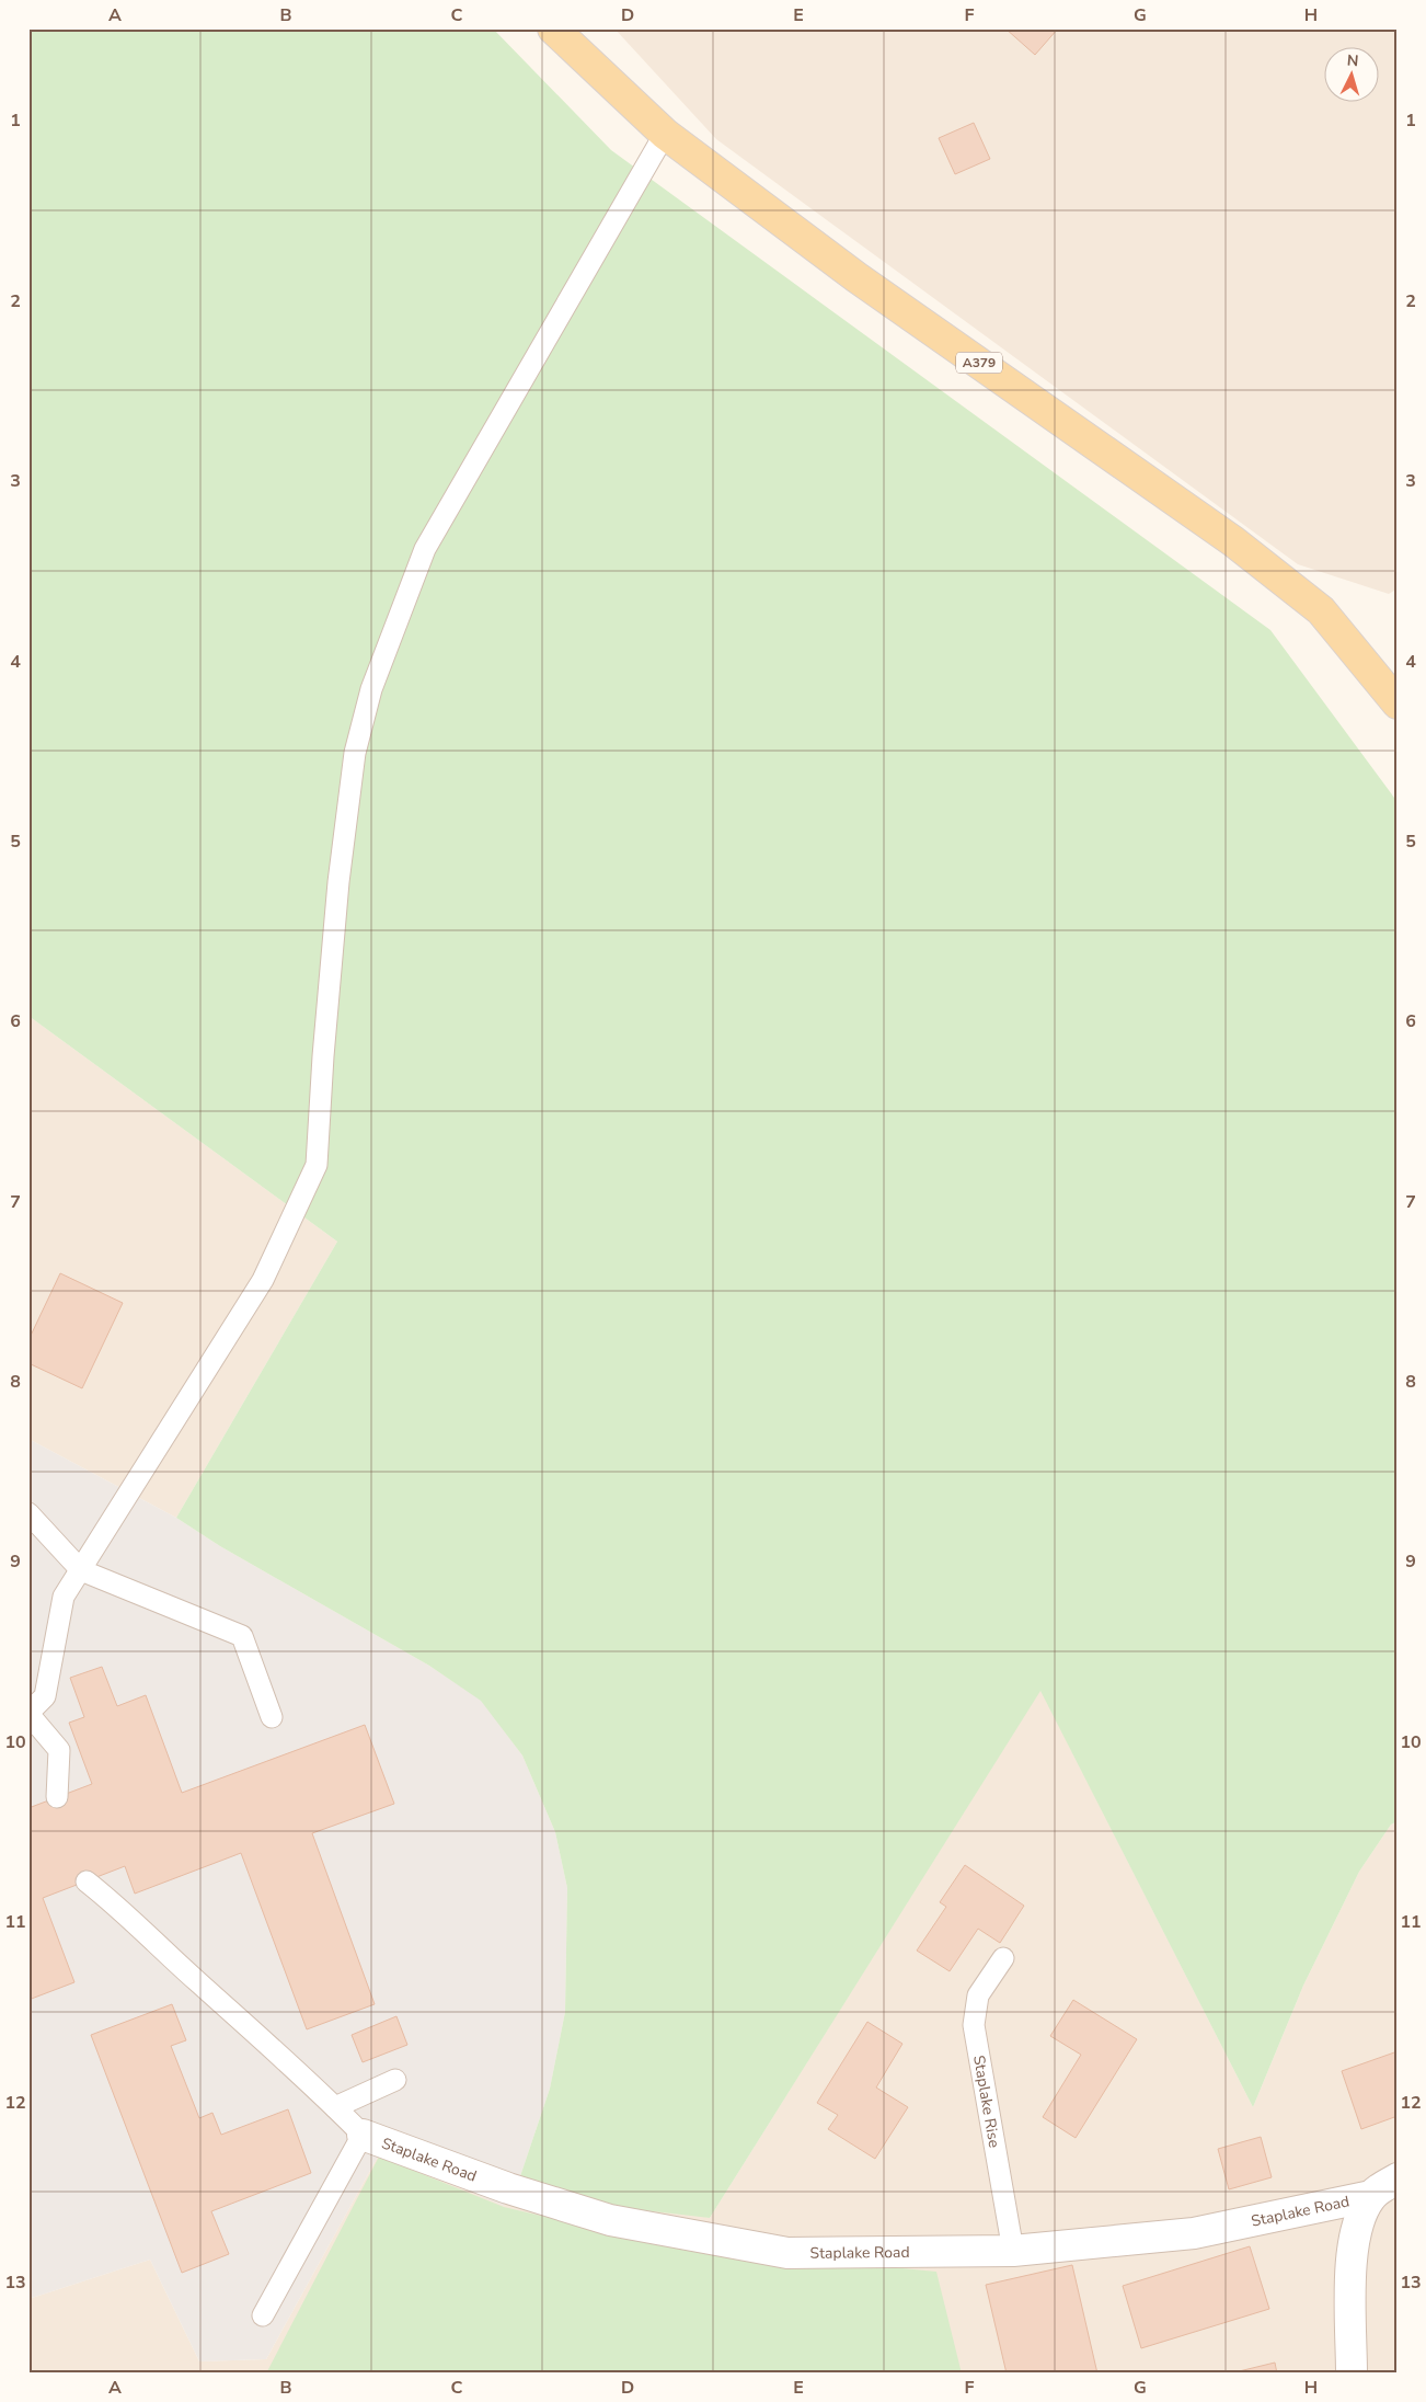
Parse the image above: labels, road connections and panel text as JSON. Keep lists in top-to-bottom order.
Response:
{
  "streets": {
    "main road": ["A379"],
    "street": ["Staplake Road"],
    "lane": ["Staplake Rise"]
  },
  "crossings": [
    ["Staplake Rise", "Staplake Road"]
  ],
  "north": "top",
  "grid": {
    "columns": [
      "A",
      "B",
      "C",
      "D",
      "E",
      "F",
      "G",
      "H"
    ],
    "rows": [
      "1",
      "2",
      "3",
      "4",
      "5",
      "6",
      "7",
      "8",
      "9",
      "10",
      "11",
      "12",
      "13"
    ]
  }
}
